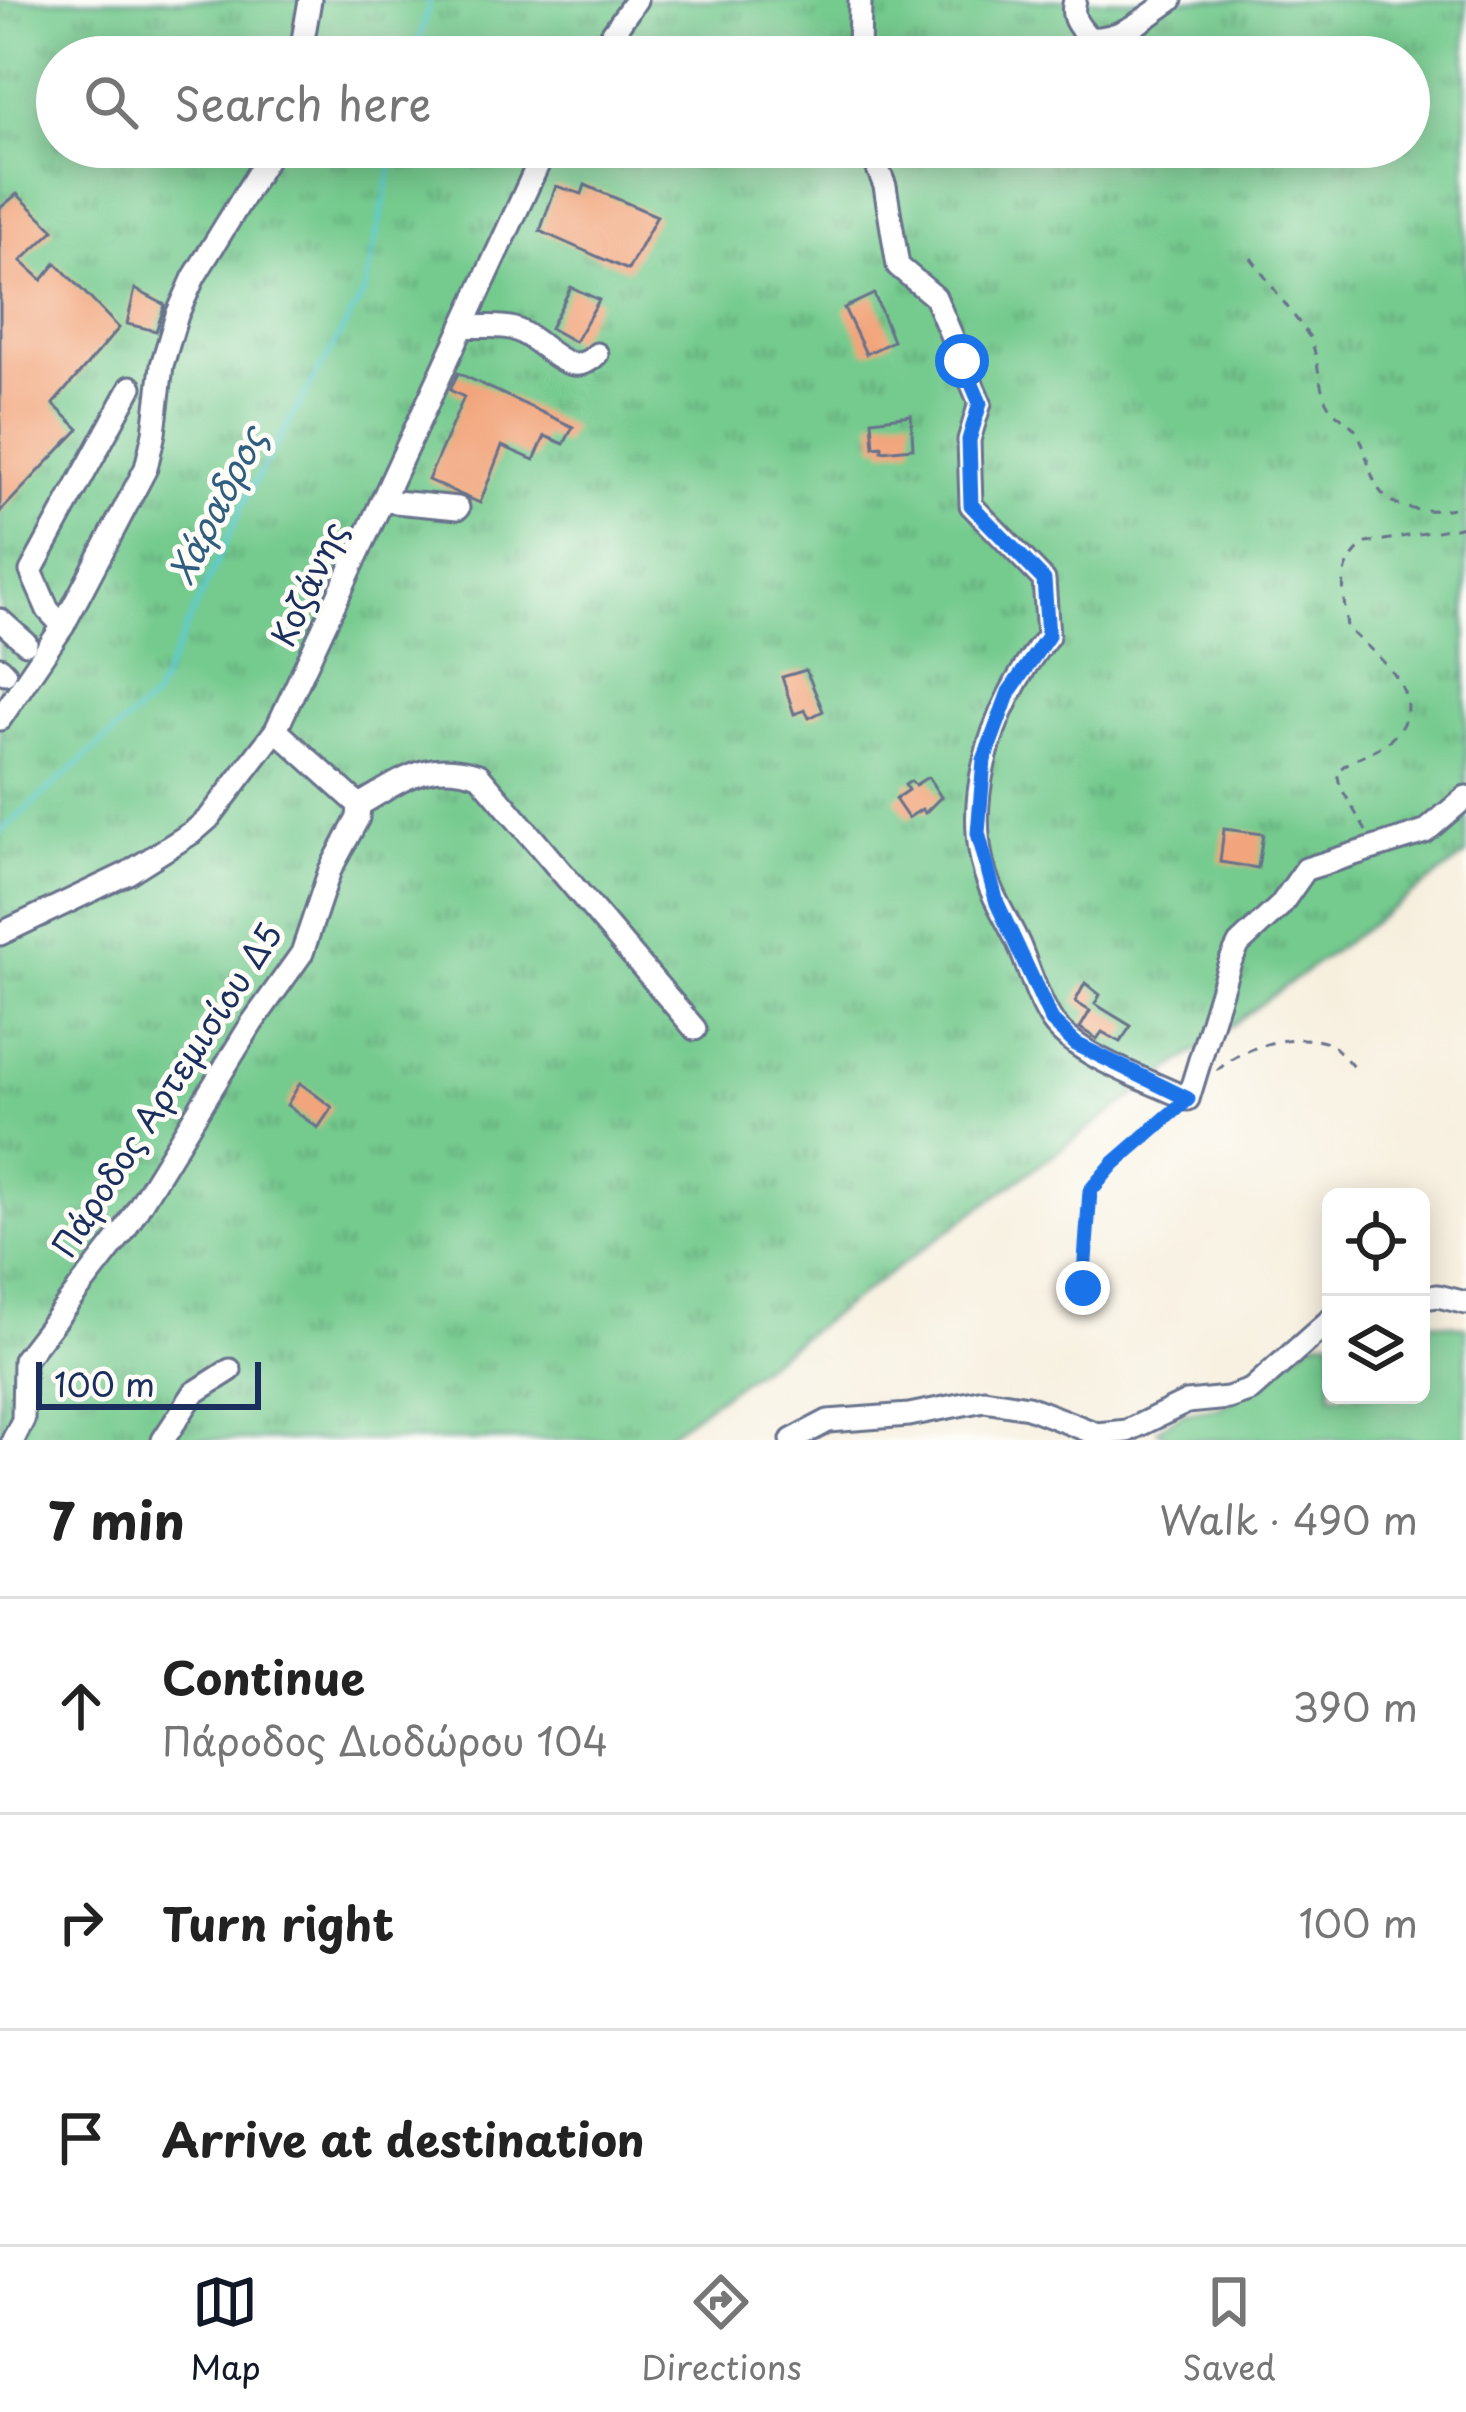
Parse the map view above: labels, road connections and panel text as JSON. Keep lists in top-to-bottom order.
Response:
{
  "streets": {
    "street": ["Κοζάνης", "Πάροδος Αρτεμισίου Δ5"]
  },
  "water": ["Χάραδρος"],
  "scale_bar": "100 m",
  "page": {
    "search": "Search here",
    "scale": "100 m",
    "heading": ["7 min", "Walk · 490 m"],
    "list": [
      ["Continue", "Πάροδος Διοδώρου 104", "390 m"],
      ["Turn right", "100 m"],
      "Arrive at destination"
    ],
    "nav": ["Map", "Directions", "Saved"]
  }
}
